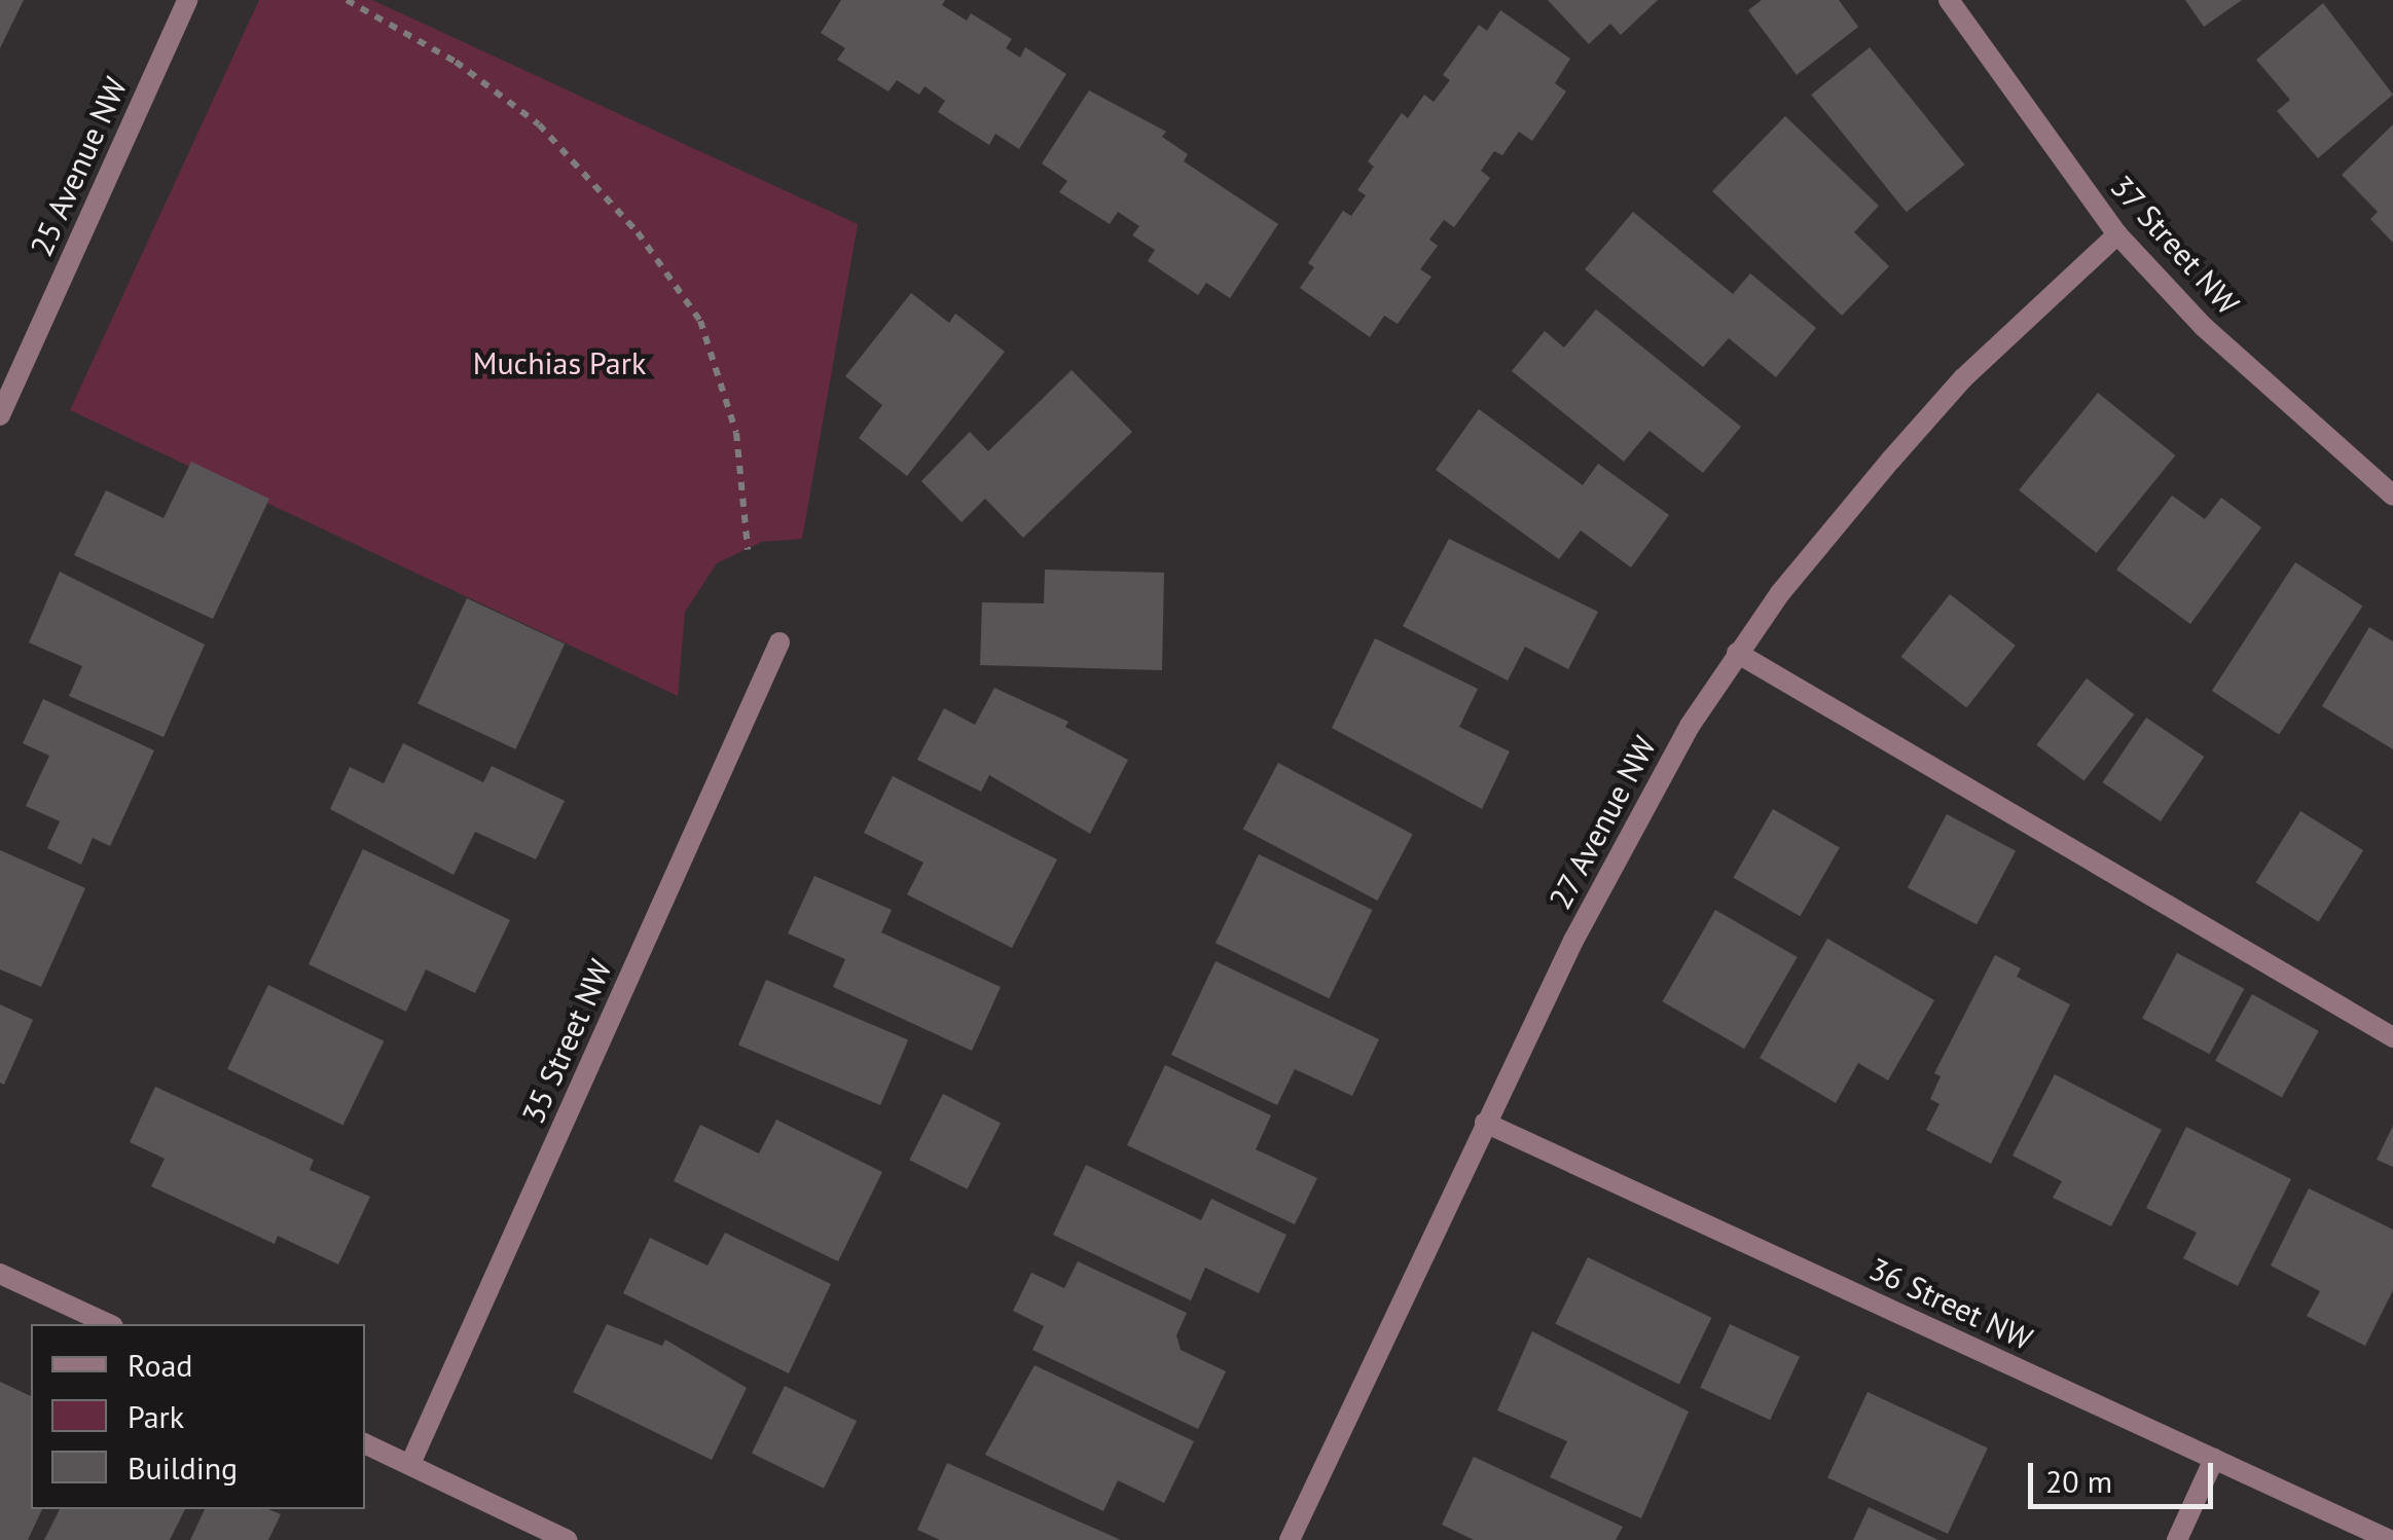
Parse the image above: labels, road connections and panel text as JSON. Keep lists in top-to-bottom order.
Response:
{
  "streets": {
    "street": [
      "25 Avenue NW",
      "37 Street NW",
      "27 Avenue NW",
      "35 Street NW",
      "36 Street NW"
    ]
  },
  "crossings": [
    ["37 Street NW", "27 Avenue NW"],
    ["27 Avenue NW", "36 Street NW"]
  ],
  "parks": ["Muchias Park"],
  "legend": ["Road", "Park", "Building"],
  "scale_bar": "20 m"
}
